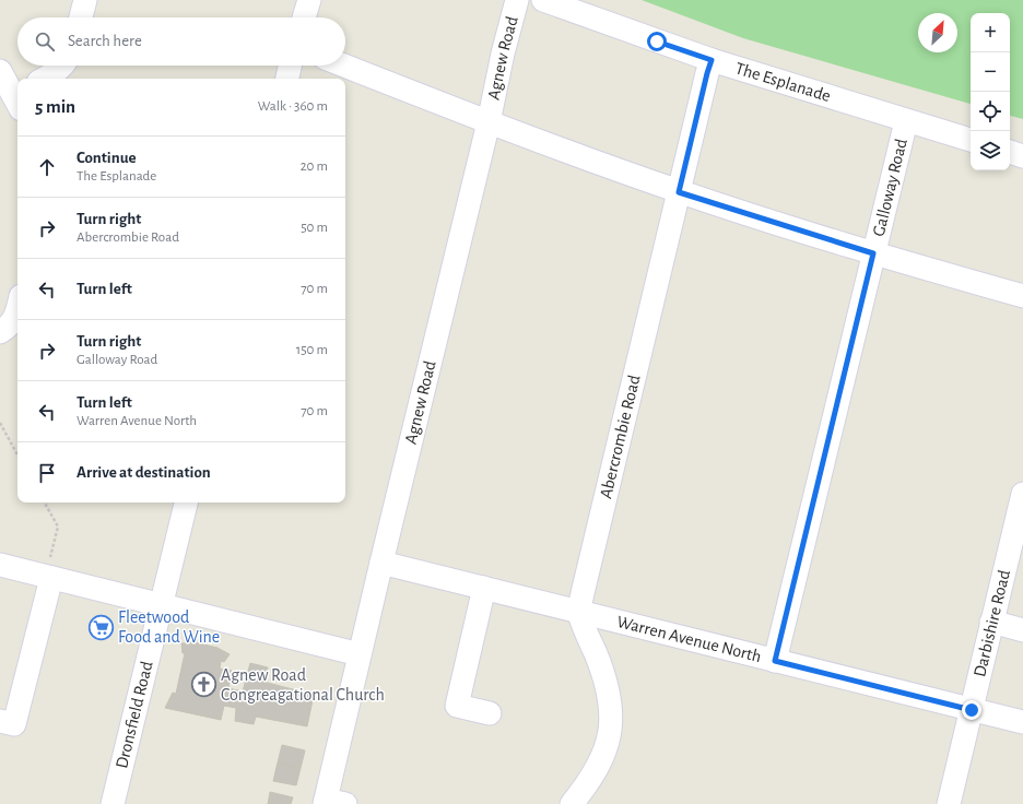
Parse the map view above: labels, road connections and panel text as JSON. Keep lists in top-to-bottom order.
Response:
{
  "streets": {
    "street": [
      "Agnew Road",
      "The Esplanade",
      "Galloway Road",
      "Abercrombie Road",
      "Darbishire Road",
      "Warren Avenue North",
      "Dronsfield Road"
    ]
  },
  "crossings": [
    ["Agnew Road", "Warren Avenue North"],
    ["The Esplanade", "Galloway Road"],
    ["The Esplanade", "Abercrombie Road"],
    ["Galloway Road", "Warren Avenue North"],
    ["Abercrombie Road", "Warren Avenue North"],
    ["Darbishire Road", "Warren Avenue North"]
  ],
  "places": {
    "supermarket": ["Fleetwood Food and Wine"],
    "church": ["Agnew Road Congreagational Church"]
  },
  "north": "top right",
  "page": {
    "map_buttons": ["+", "−"],
    "search": "Search here",
    "heading": ["5 min", "Walk · 360 m"],
    "list": [
      ["Continue", "The Esplanade", "20 m"],
      ["Turn right", "Abercrombie Road", "50 m"],
      ["Turn left", "70 m"],
      ["Turn right", "Galloway Road", "150 m"],
      ["Turn left", "Warren Avenue North", "70 m"],
      "Arrive at destination"
    ]
  }
}
